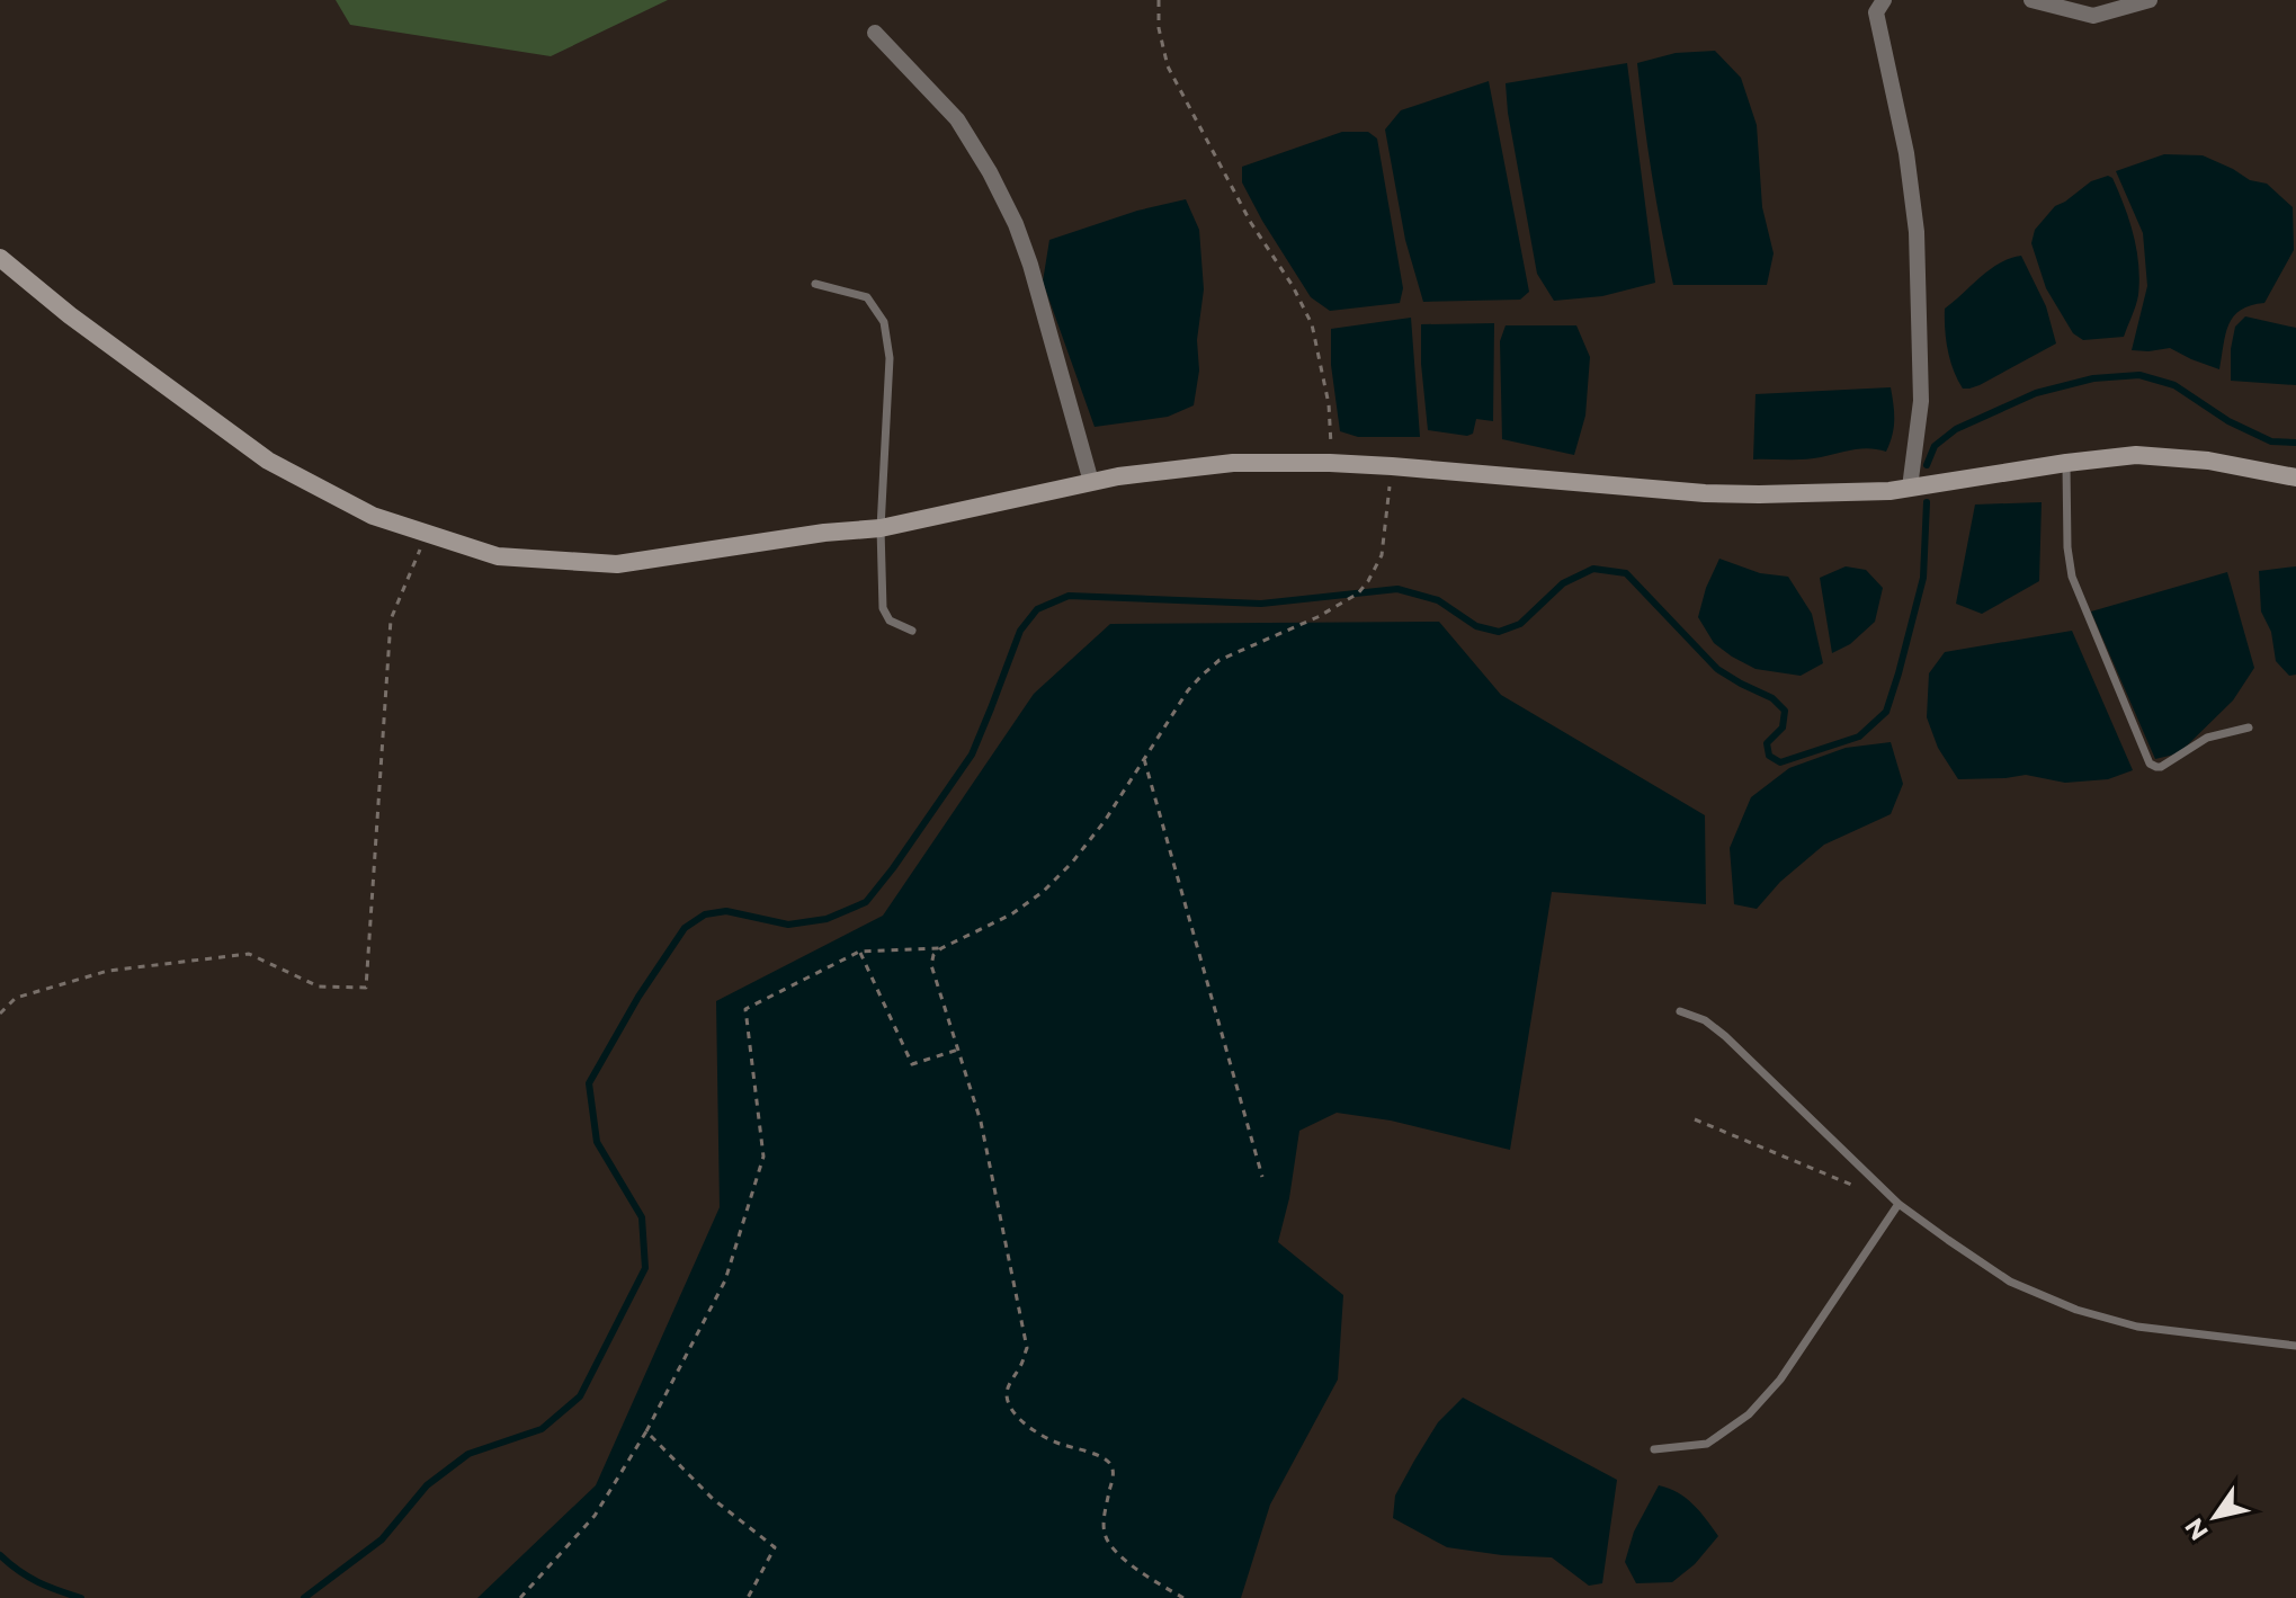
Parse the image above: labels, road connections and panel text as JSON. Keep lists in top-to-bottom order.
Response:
{
  "north": "bottom left"
}
